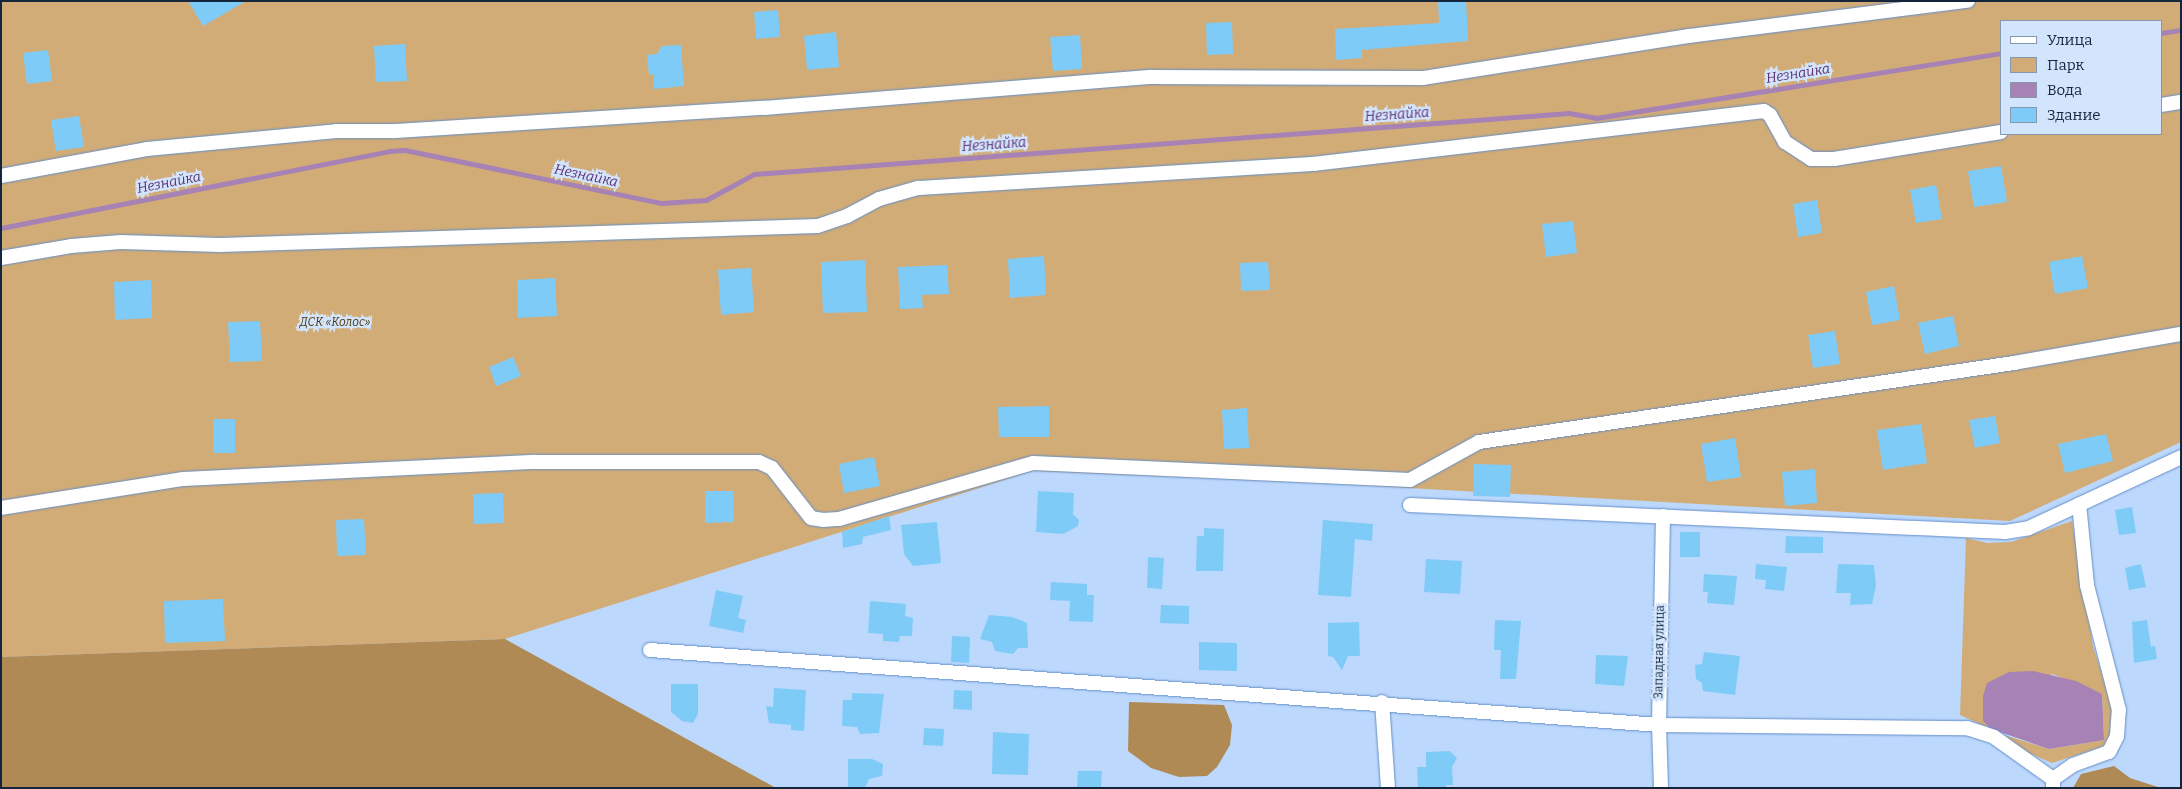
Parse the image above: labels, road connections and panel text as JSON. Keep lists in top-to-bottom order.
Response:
{
  "streets": {
    "street": ["Западная улица"]
  },
  "water": ["Незнайка"],
  "parks": ["ДСК «Колос»"],
  "legend": [
    "Улица",
    "Парк",
    "Вода",
    "Здание"
  ]
}
